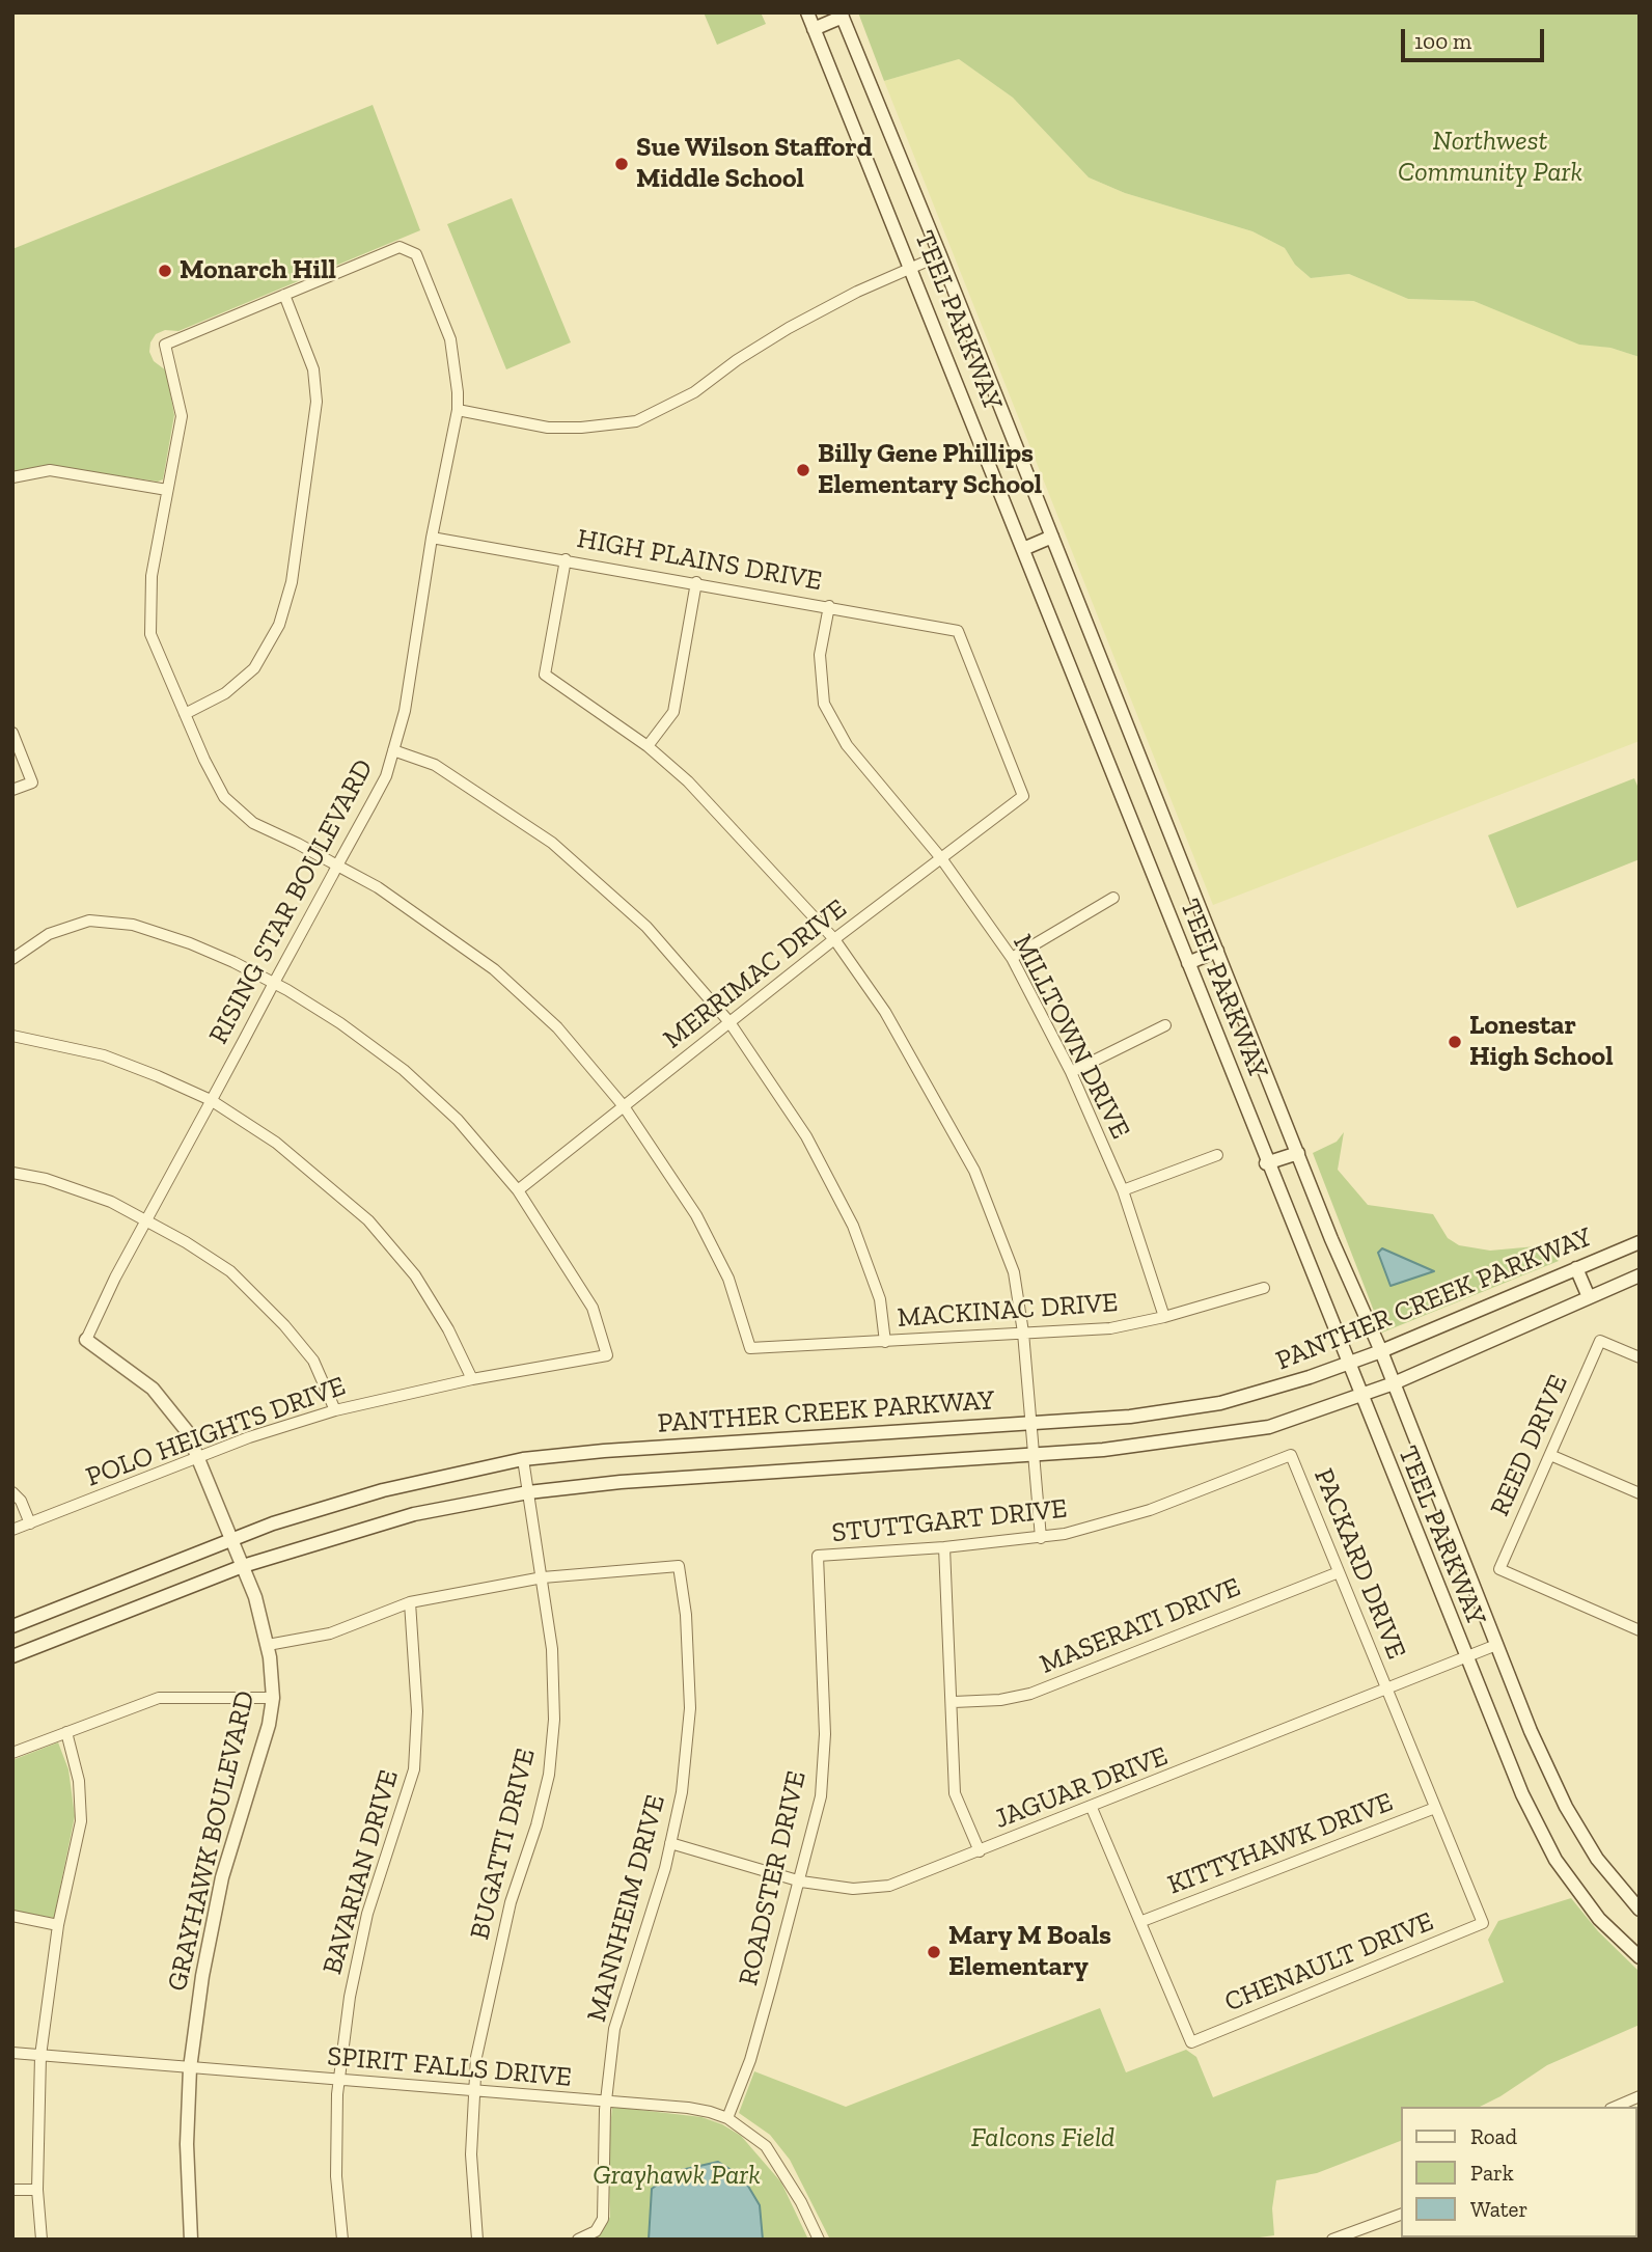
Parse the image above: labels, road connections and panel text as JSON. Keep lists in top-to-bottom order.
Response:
{
  "streets": {
    "main road": ["TEEL PARKWAY", "PANTHER CREEK PARKWAY", "GRAYHAWK BOULEVARD"],
    "street": [
      "HIGH PLAINS DRIVE",
      "RISING STAR BOULEVARD",
      "MERRIMAC DRIVE",
      "MILLTOWN DRIVE",
      "MACKINAC DRIVE",
      "POLO HEIGHTS DRIVE",
      "REED DRIVE",
      "STUTTGART DRIVE",
      "PACKARD DRIVE",
      "MASERATI DRIVE",
      "JAGUAR DRIVE",
      "BUGATTI DRIVE",
      "KITTYHAWK DRIVE",
      "BAVARIAN DRIVE",
      "ROADSTER DRIVE",
      "MANNHEIM DRIVE",
      "CHENAULT DRIVE",
      "SPIRIT FALLS DRIVE"
    ]
  },
  "crossings": [
    ["TEEL PARKWAY", "PANTHER CREEK PARKWAY"],
    ["TEEL PARKWAY", "JAGUAR DRIVE"],
    ["HIGH PLAINS DRIVE", "RISING STAR BOULEVARD"],
    ["HIGH PLAINS DRIVE", "MERRIMAC DRIVE"],
    ["HIGH PLAINS DRIVE", "MILLTOWN DRIVE"],
    ["RISING STAR BOULEVARD", "GRAYHAWK BOULEVARD"],
    ["MERRIMAC DRIVE", "MILLTOWN DRIVE"],
    ["MERRIMAC DRIVE", "MACKINAC DRIVE"],
    ["MERRIMAC DRIVE", "POLO HEIGHTS DRIVE"],
    ["MILLTOWN DRIVE", "MACKINAC DRIVE"],
    ["PANTHER CREEK PARKWAY", "GRAYHAWK BOULEVARD"],
    ["PANTHER CREEK PARKWAY", "BUGATTI DRIVE"],
    ["POLO HEIGHTS DRIVE", "GRAYHAWK BOULEVARD"],
    ["STUTTGART DRIVE", "PACKARD DRIVE"],
    ["STUTTGART DRIVE", "ROADSTER DRIVE"],
    ["PACKARD DRIVE", "MASERATI DRIVE"],
    ["PACKARD DRIVE", "JAGUAR DRIVE"],
    ["PACKARD DRIVE", "KITTYHAWK DRIVE"],
    ["PACKARD DRIVE", "CHENAULT DRIVE"],
    ["JAGUAR DRIVE", "ROADSTER DRIVE"],
    ["JAGUAR DRIVE", "MANNHEIM DRIVE"],
    ["GRAYHAWK BOULEVARD", "SPIRIT FALLS DRIVE"],
    ["BUGATTI DRIVE", "MANNHEIM DRIVE"],
    ["BUGATTI DRIVE", "SPIRIT FALLS DRIVE"],
    ["KITTYHAWK DRIVE", "CHENAULT DRIVE"],
    ["BAVARIAN DRIVE", "SPIRIT FALLS DRIVE"],
    ["ROADSTER DRIVE", "SPIRIT FALLS DRIVE"],
    ["MANNHEIM DRIVE", "SPIRIT FALLS DRIVE"]
  ],
  "parks": ["Northwest Community Park", "Falcons Field", "Grayhawk Park"],
  "places": [
    "Sue Wilson Stafford Middle School",
    "Monarch Hill",
    "Billy Gene Phillips Elementary School",
    "Lonestar High School",
    "Mary M Boals Elementary"
  ],
  "legend": ["Road", "Park", "Water"],
  "scale_bar": "100 m"
}
